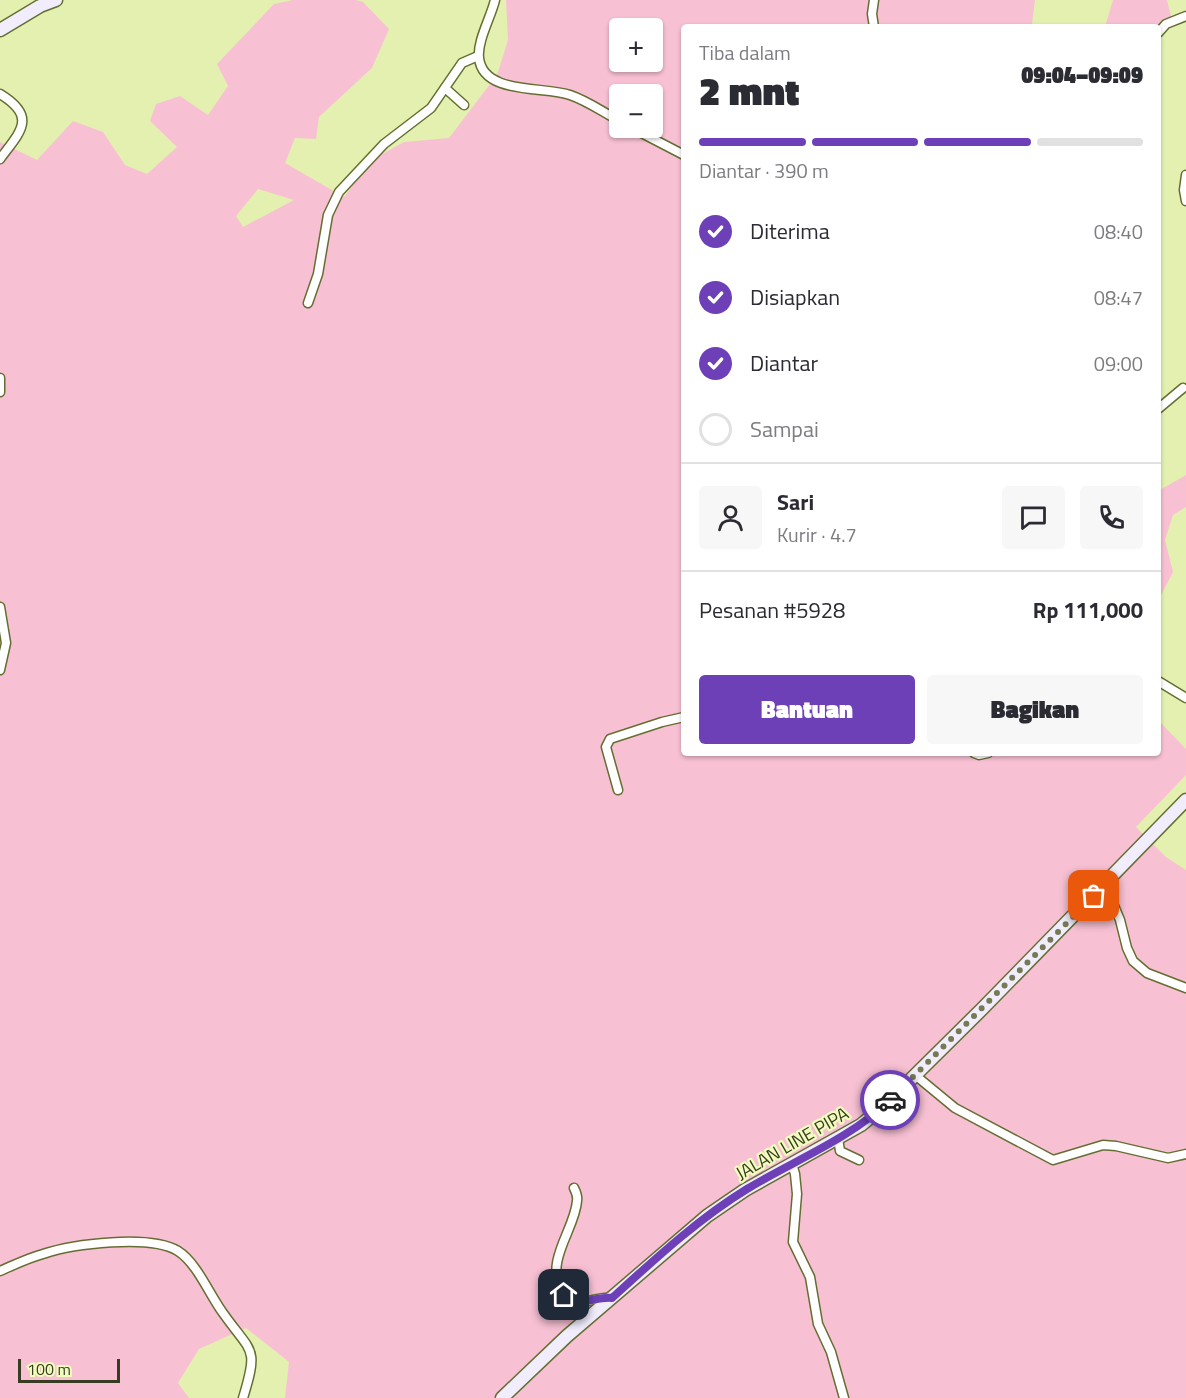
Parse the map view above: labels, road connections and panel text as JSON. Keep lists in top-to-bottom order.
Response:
{
  "streets": {
    "main road": ["JALAN LINE PIPA"]
  },
  "scale_bar": "100 m",
  "page": {
    "map_buttons": ["+", "−"],
    "heading": ["2 mnt", "Tiba dalam", "09:04–09:09"],
    "panel": [
      "Sari",
      "Kurir · 4.7",
      "Pesanan #5928",
      "Rp 111,000"
    ],
    "bar": "Diantar · 390 m",
    "list": [
      ["Diterima", "08:40"],
      ["Disiapkan", "08:47"],
      ["Diantar", "09:00"],
      "Sampai"
    ],
    "buttons": ["Bantuan", "Bagikan"],
    "scale": "100 m"
  }
}
